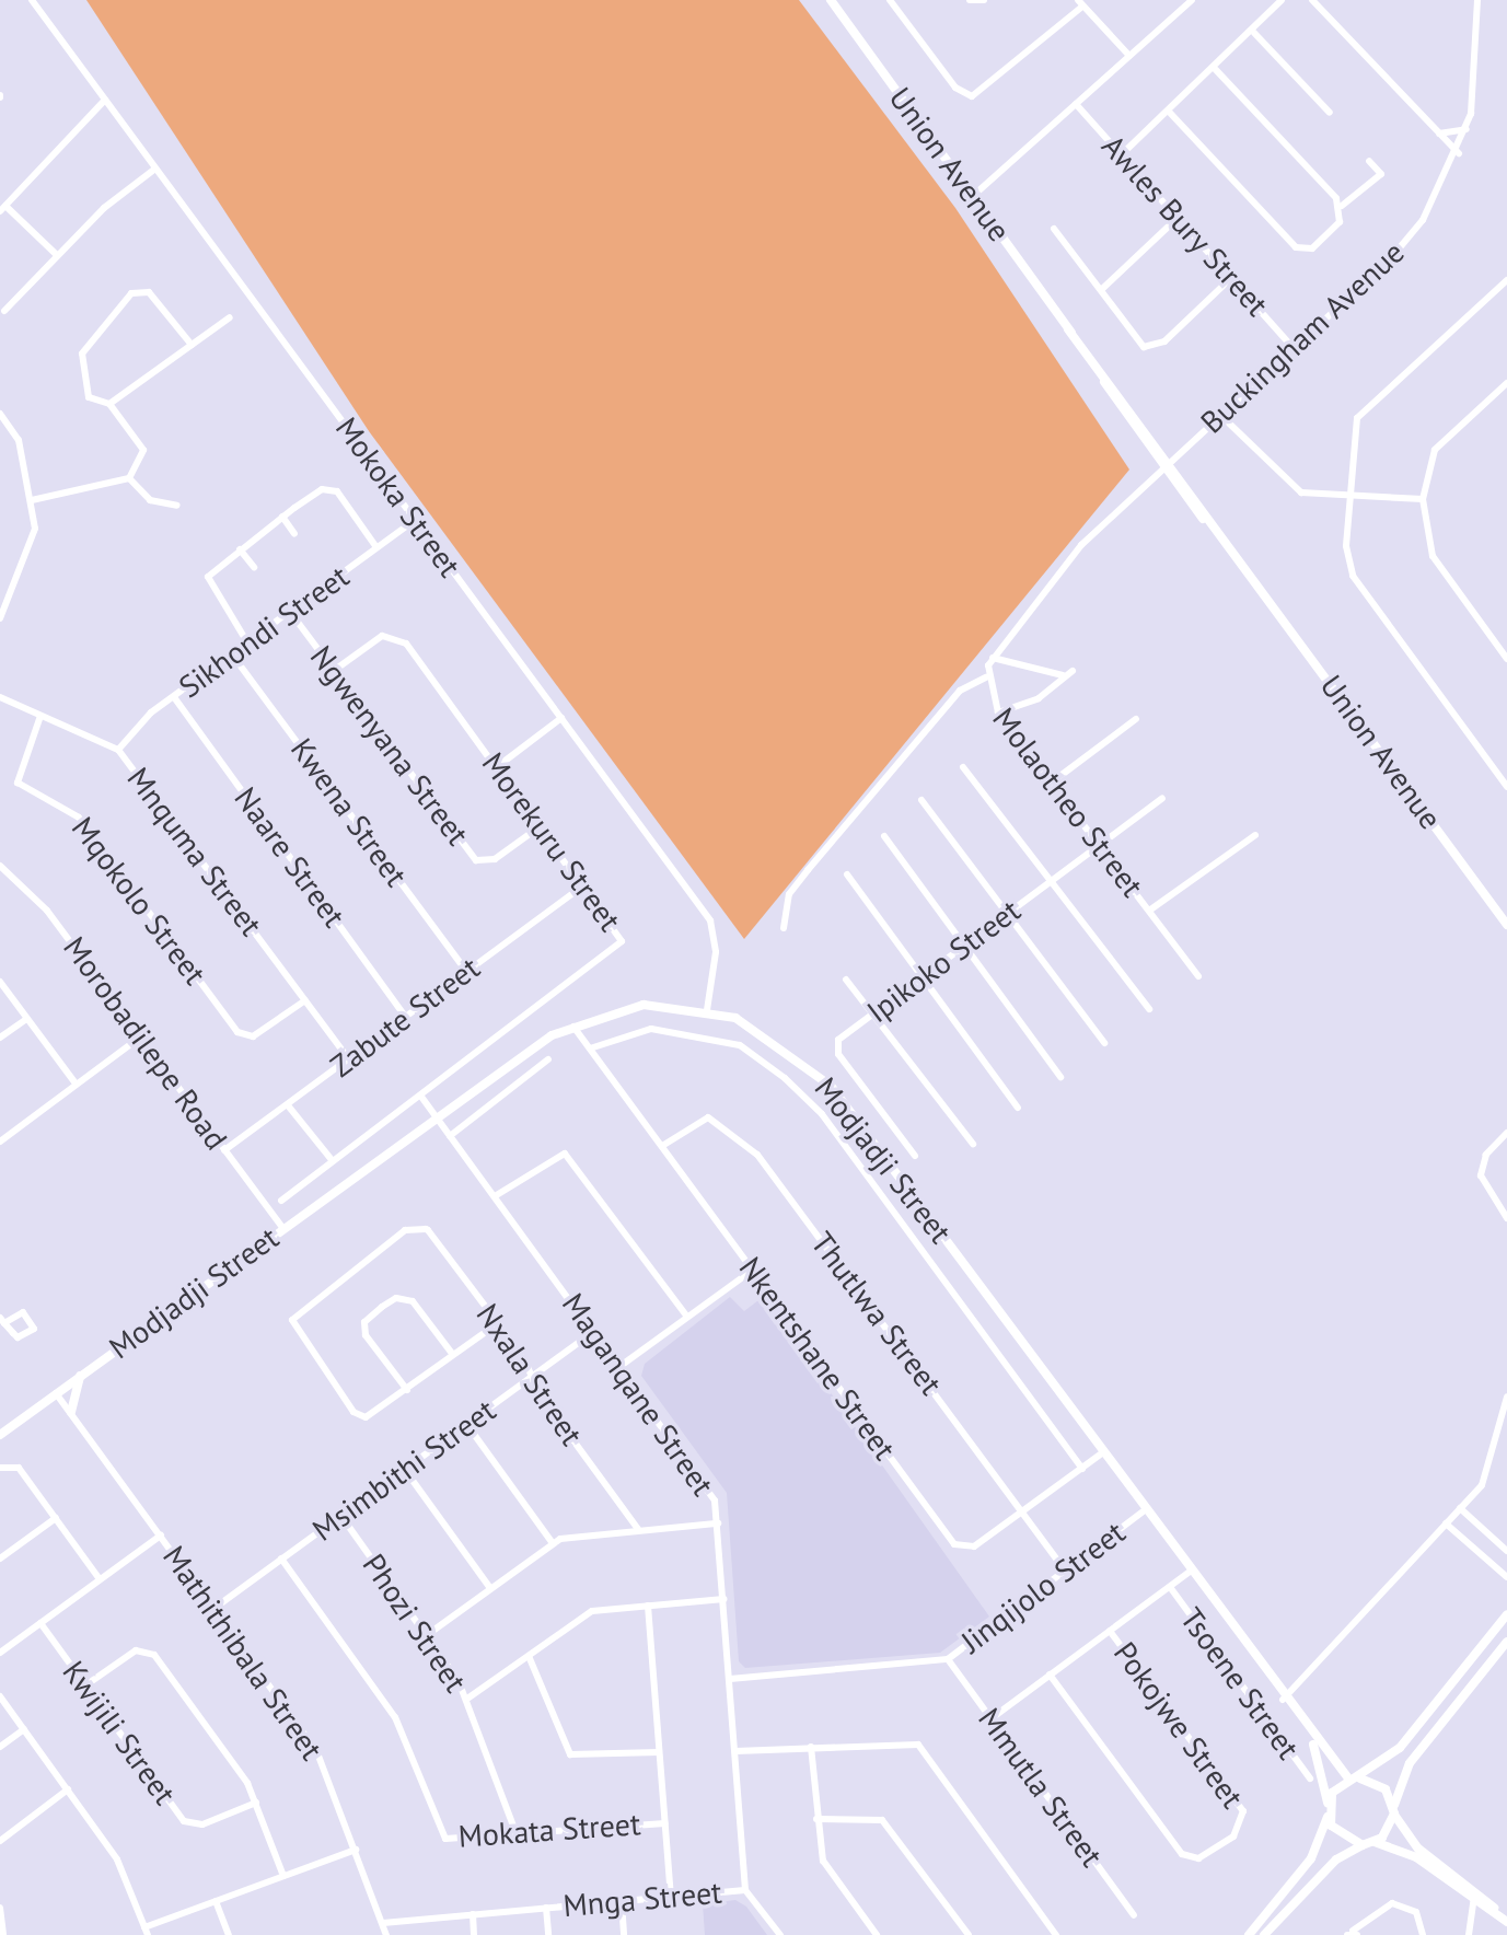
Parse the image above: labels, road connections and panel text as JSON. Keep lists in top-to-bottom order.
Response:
{
  "streets": {
    "street": [
      "Union Avenue",
      "Awles Bury Street",
      "Buckingham Avenue",
      "Mokoka Street",
      "Sikhondi Street",
      "Ngwenyana Street",
      "Molaotheo Street",
      "Kwena Street",
      "Morekuru Street",
      "Mnquma Street",
      "Naare Street",
      "Mqokolo Street",
      "Ipikoko Street",
      "Zabute Street",
      "Morobadilepe Road",
      "Modjadji Street",
      "Thutlwa Street",
      "Nkentshane Street",
      "Nxala Street",
      "Maganqane Street",
      "Msimbithi Street",
      "Jinqijolo Street",
      "Phozi Street",
      "Mathithibala Street",
      "Tsoene Street",
      "Pokojwe Street",
      "Kwijili Street",
      "Mmutla Street",
      "Mokata Street",
      "Mnga Street"
    ]
  },
  "crossings": [
    ["Union Avenue", "Buckingham Avenue"],
    ["Union Avenue", "Molaotheo Street"],
    ["Awles Bury Street", "Buckingham Avenue"],
    ["Buckingham Avenue", "Molaotheo Street"],
    ["Mokoka Street", "Sikhondi Street"],
    ["Mokoka Street", "Modjadji Street"],
    ["Sikhondi Street", "Ngwenyana Street"],
    ["Sikhondi Street", "Kwena Street"],
    ["Sikhondi Street", "Mnquma Street"],
    ["Sikhondi Street", "Naare Street"],
    ["Ngwenyana Street", "Morekuru Street"],
    ["Molaotheo Street", "Ipikoko Street"],
    ["Kwena Street", "Zabute Street"],
    ["Morekuru Street", "Zabute Street"],
    ["Morekuru Street", "Maganqane Street"],
    ["Mnquma Street", "Mqokolo Street"],
    ["Mnquma Street", "Zabute Street"],
    ["Naare Street", "Zabute Street"],
    ["Zabute Street", "Morobadilepe Road"],
    ["Morobadilepe Road", "Modjadji Street"],
    ["Modjadji Street", "Nkentshane Street"],
    ["Modjadji Street", "Maganqane Street"],
    ["Modjadji Street", "Jinqijolo Street"],
    ["Modjadji Street", "Mathithibala Street"],
    ["Thutlwa Street", "Nkentshane Street"],
    ["Thutlwa Street", "Jinqijolo Street"],
    ["Nxala Street", "Msimbithi Street"],
    ["Maganqane Street", "Msimbithi Street"],
    ["Maganqane Street", "Jinqijolo Street"],
    ["Maganqane Street", "Mnga Street"],
    ["Msimbithi Street", "Phozi Street"],
    ["Msimbithi Street", "Mathithibala Street"],
    ["Msimbithi Street", "Mokata Street"],
    ["Jinqijolo Street", "Mmutla Street"],
    ["Phozi Street", "Mokata Street"],
    ["Mathithibala Street", "Mnga Street"]
  ]
}
